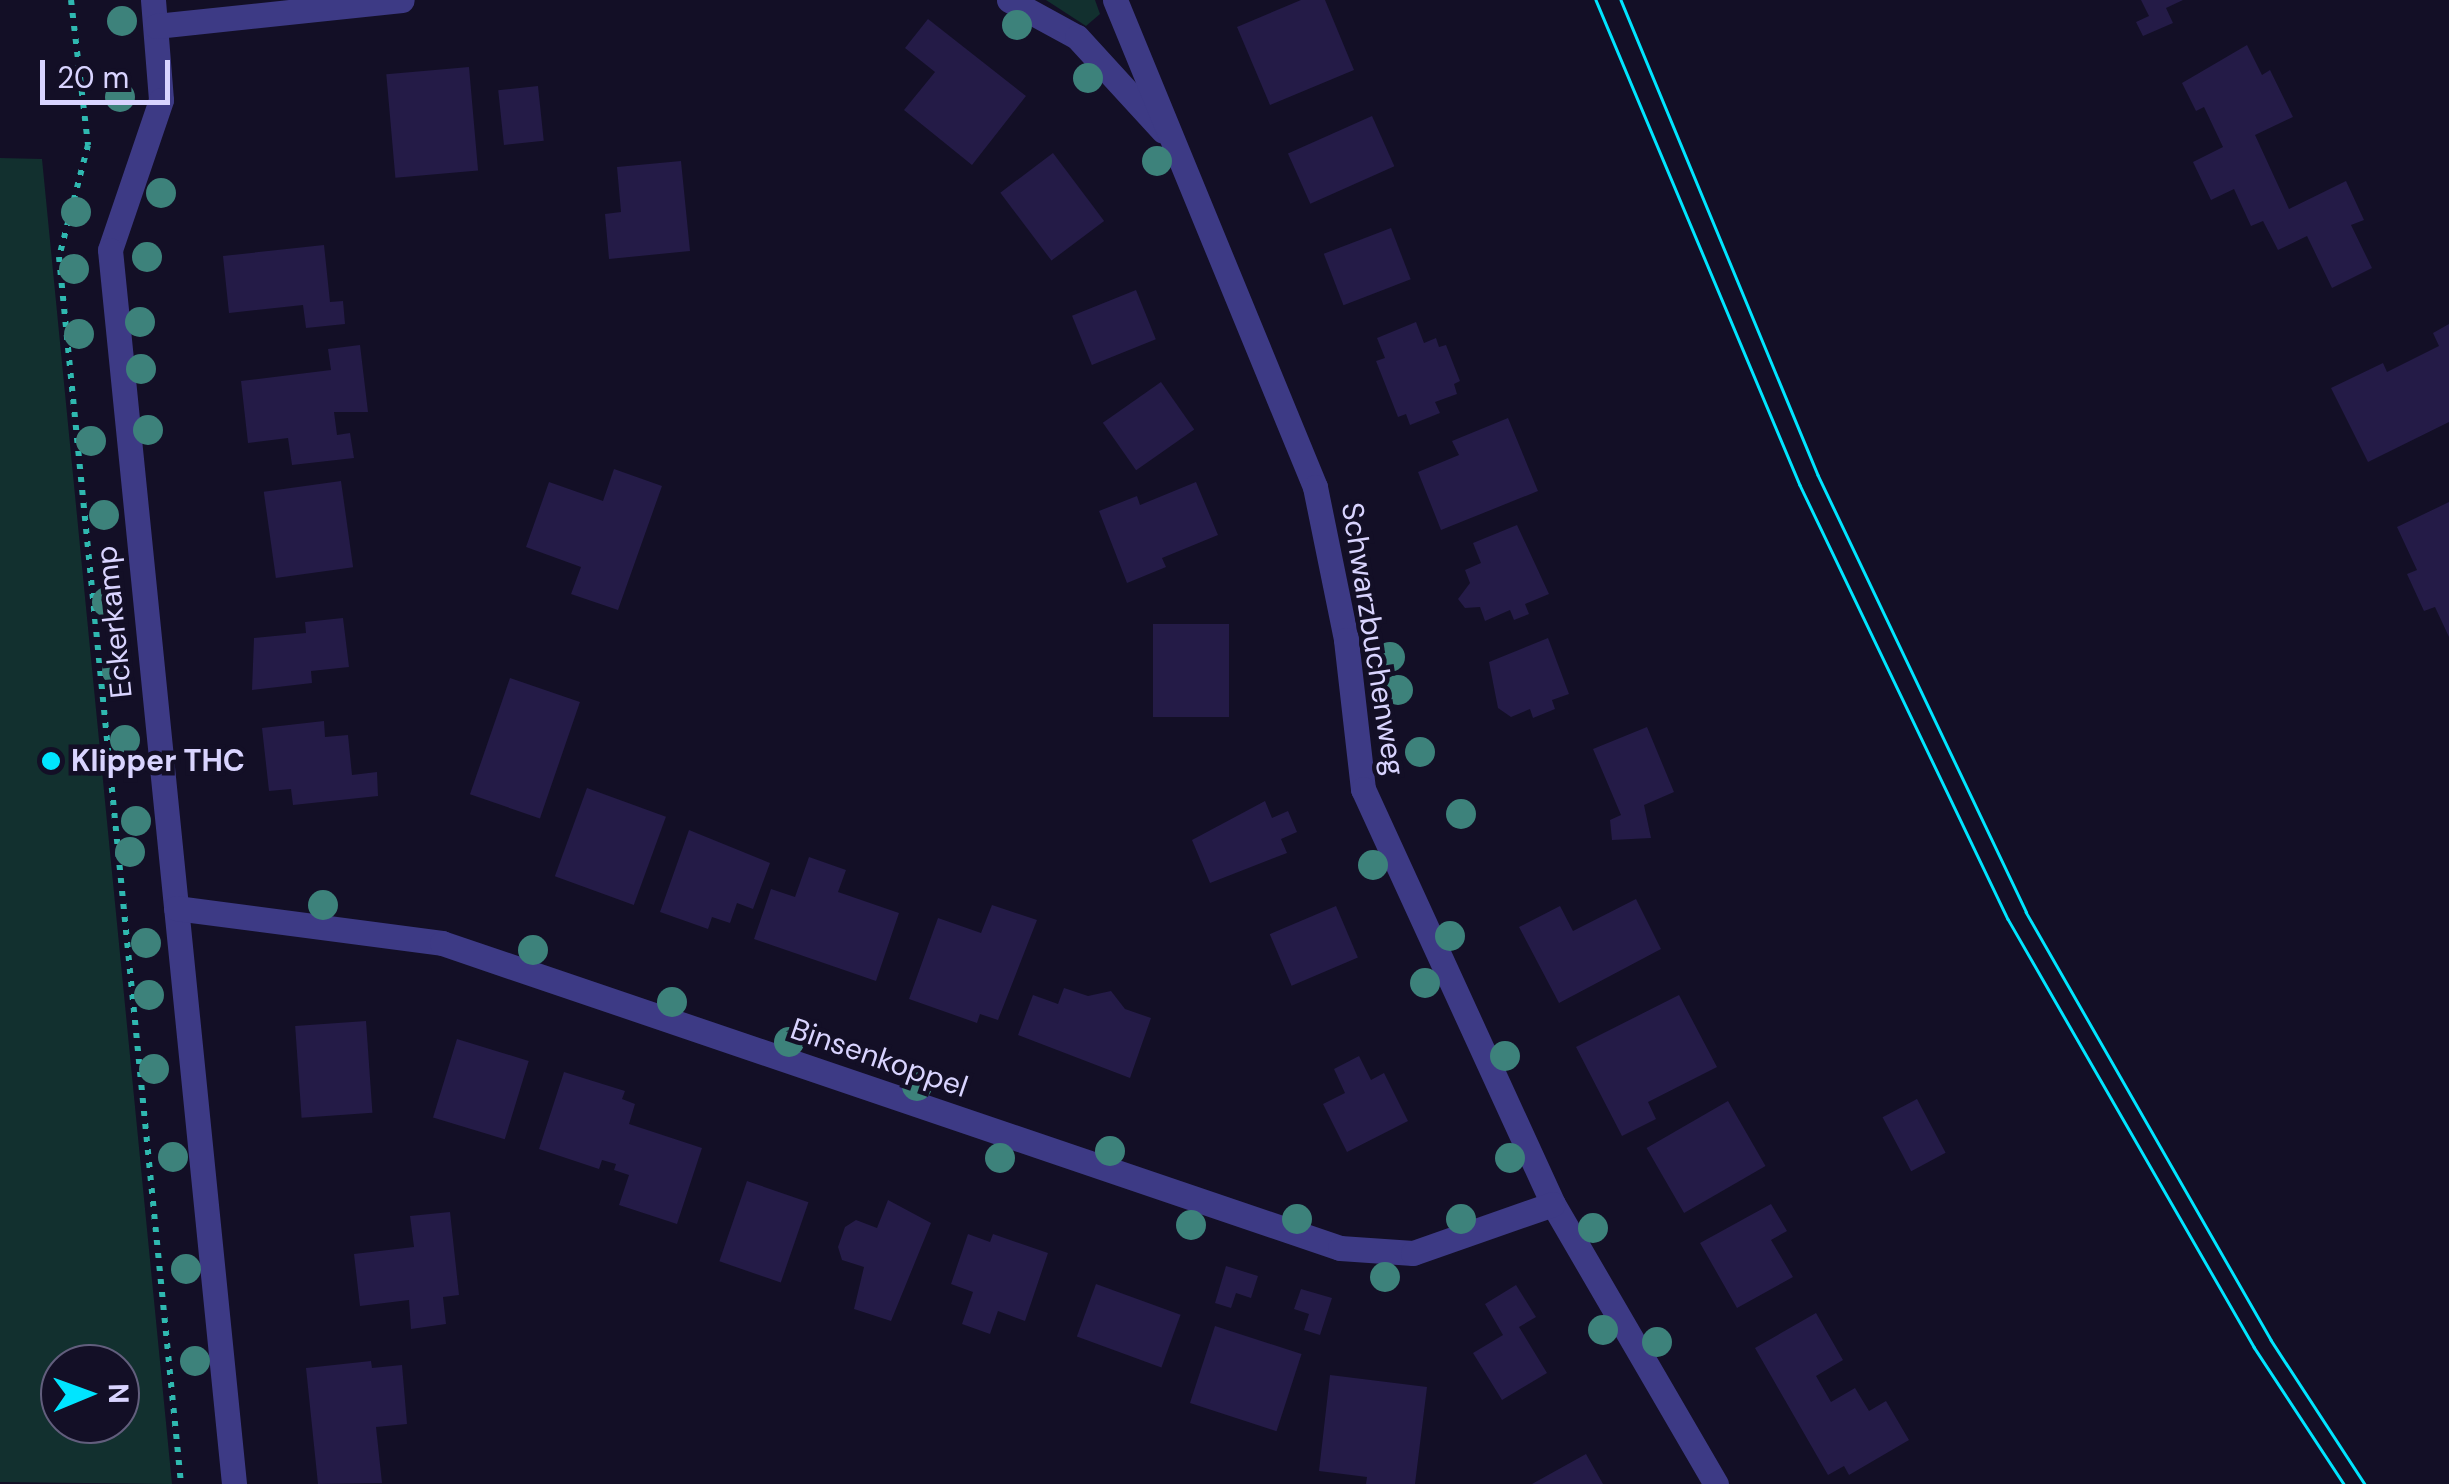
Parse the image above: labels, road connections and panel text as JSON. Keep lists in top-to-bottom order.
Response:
{
  "streets": {
    "street": ["Eckerkamp", "Schwarzbuchenweg", "Binsenkoppel"]
  },
  "crossings": [
    ["Eckerkamp", "Binsenkoppel"],
    ["Schwarzbuchenweg", "Binsenkoppel"]
  ],
  "places": ["Klipper THC"],
  "scale_bar": "20 m",
  "north": "right"
}
